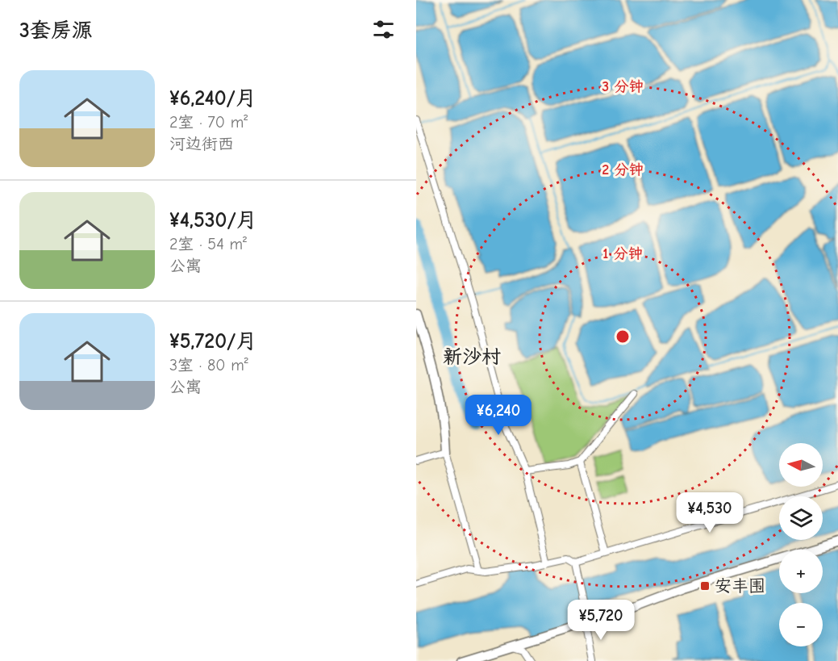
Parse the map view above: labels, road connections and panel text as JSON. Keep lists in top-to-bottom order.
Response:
{
  "districts": ["新沙村"],
  "places": {
    "transit": ["安丰围"]
  },
  "north": "left",
  "page": {
    "heading": "3套房源",
    "list": [
      {
        "name": "¥6,240/月",
        "note": "2室 · 70 m² · 河边街西"
      },
      {
        "name": "¥4,530/月",
        "note": "2室 · 54 m² · 公寓"
      },
      {
        "name": "¥5,720/月",
        "note": "3室 · 80 m² · 公寓"
      }
    ],
    "price": ["¥6,240", "¥4,530", "¥5,720"],
    "map_buttons": ["+", "−"]
  },
  "rings": ["3 分钟", "2 分钟", "1 分钟"]
}
